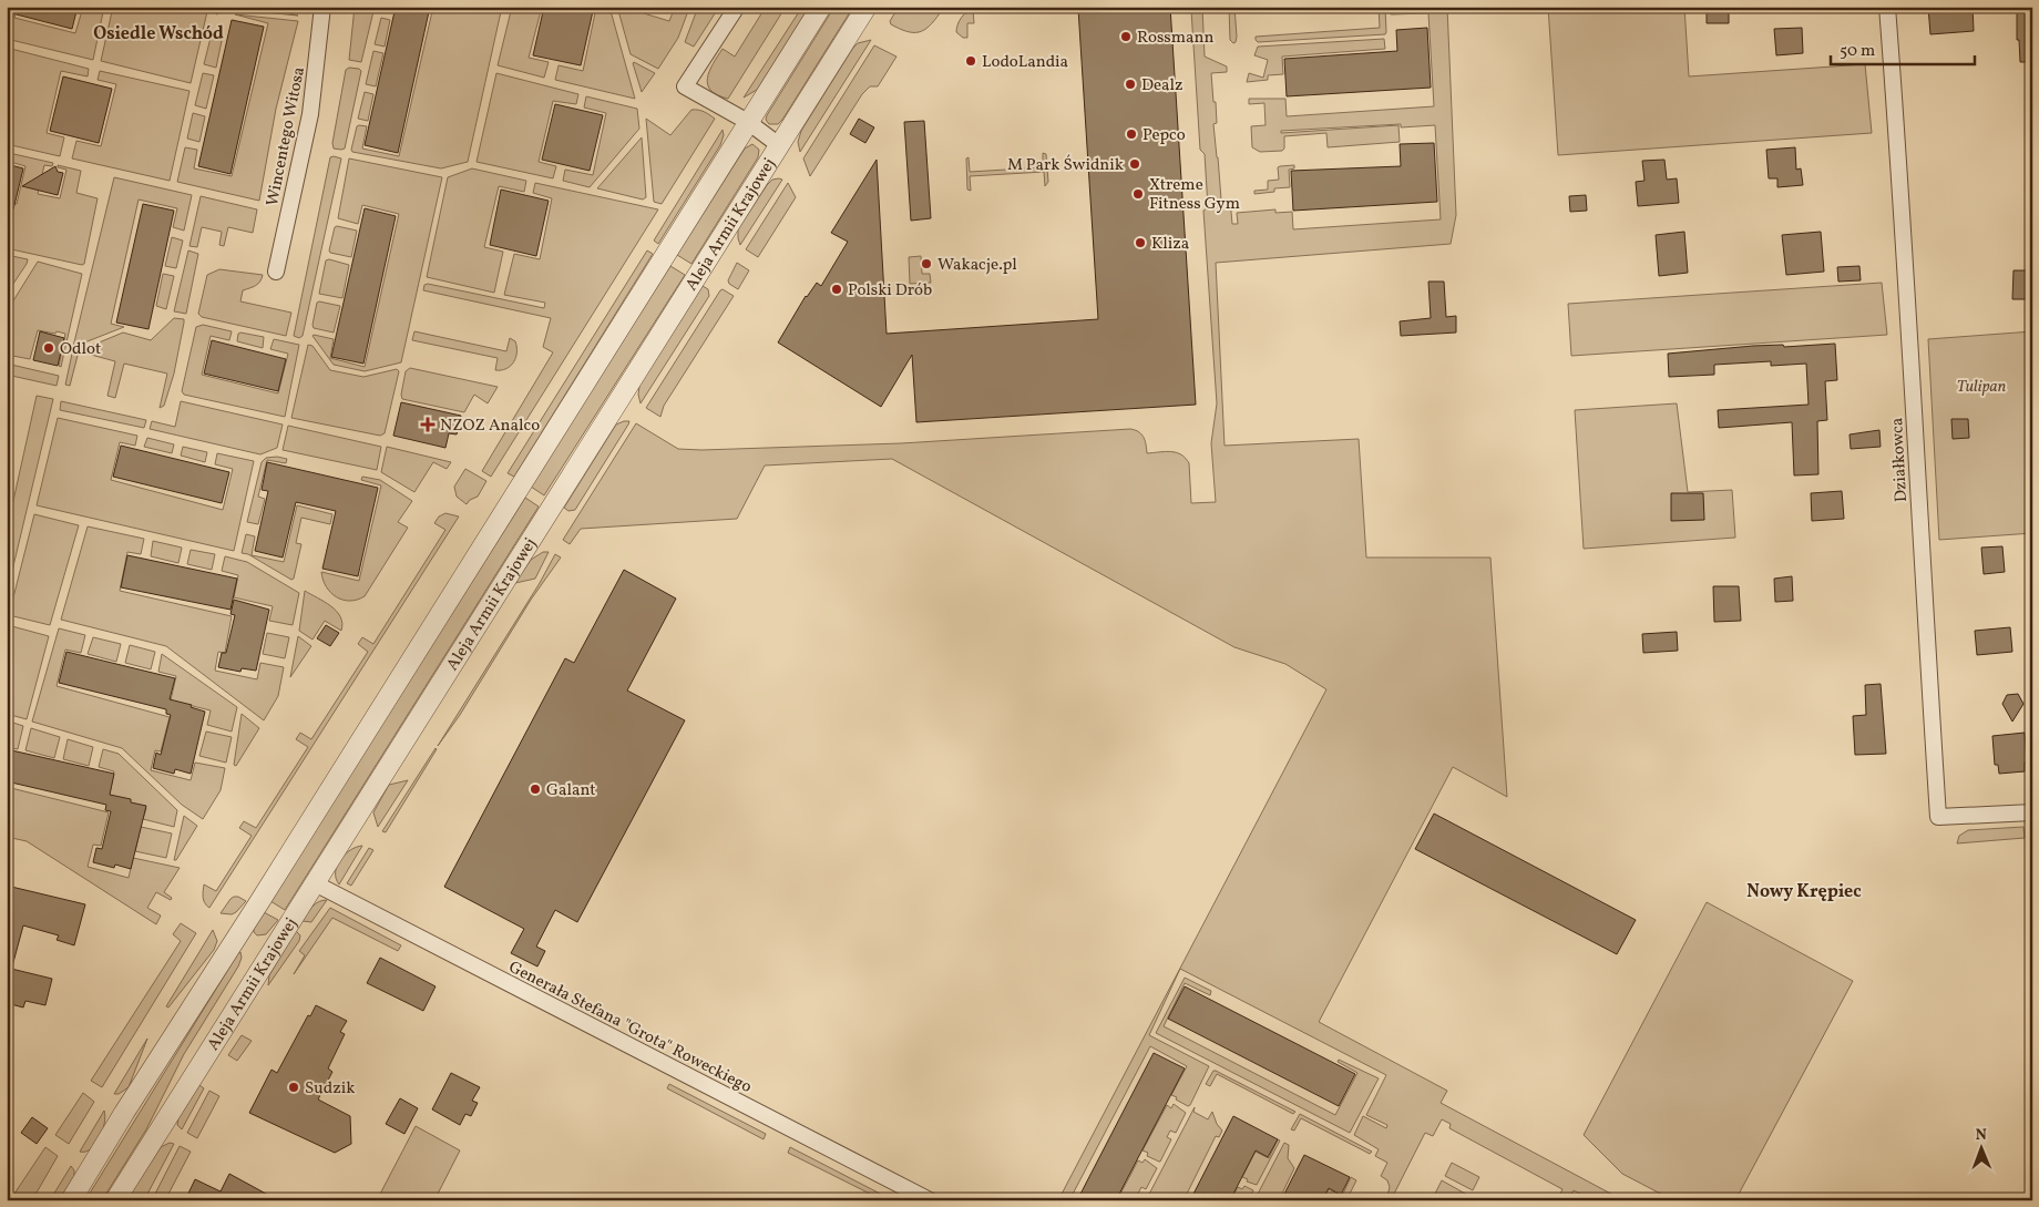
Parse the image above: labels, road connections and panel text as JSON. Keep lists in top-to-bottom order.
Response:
{
  "streets": {
    "street": [
      "Wincentego Witosa",
      "Aleja Armii Krajowej",
      "Działkowca",
      "Generała Stefana \"Grota\" Roweckiego"
    ]
  },
  "crossings": [
    ["Aleja Armii Krajowej", "Generała Stefana \"Grota\" Roweckiego"]
  ],
  "districts": ["Osiedle Wschód", "Nowy Krępiec"],
  "parks": ["Tulipan"],
  "places": {
    "other": [
      "Rossmann",
      "LodoLandia",
      "Dealz",
      "Pepco",
      "M Park Świdnik",
      "Xtreme Fitness Gym",
      "Kliza",
      "Wakacje.pl",
      "Polski Drób",
      "Odlot",
      "Galant",
      "Sudzik"
    ],
    "health": ["NZOZ Analco"]
  },
  "scale_bar": "50 m",
  "north": "top"
}
